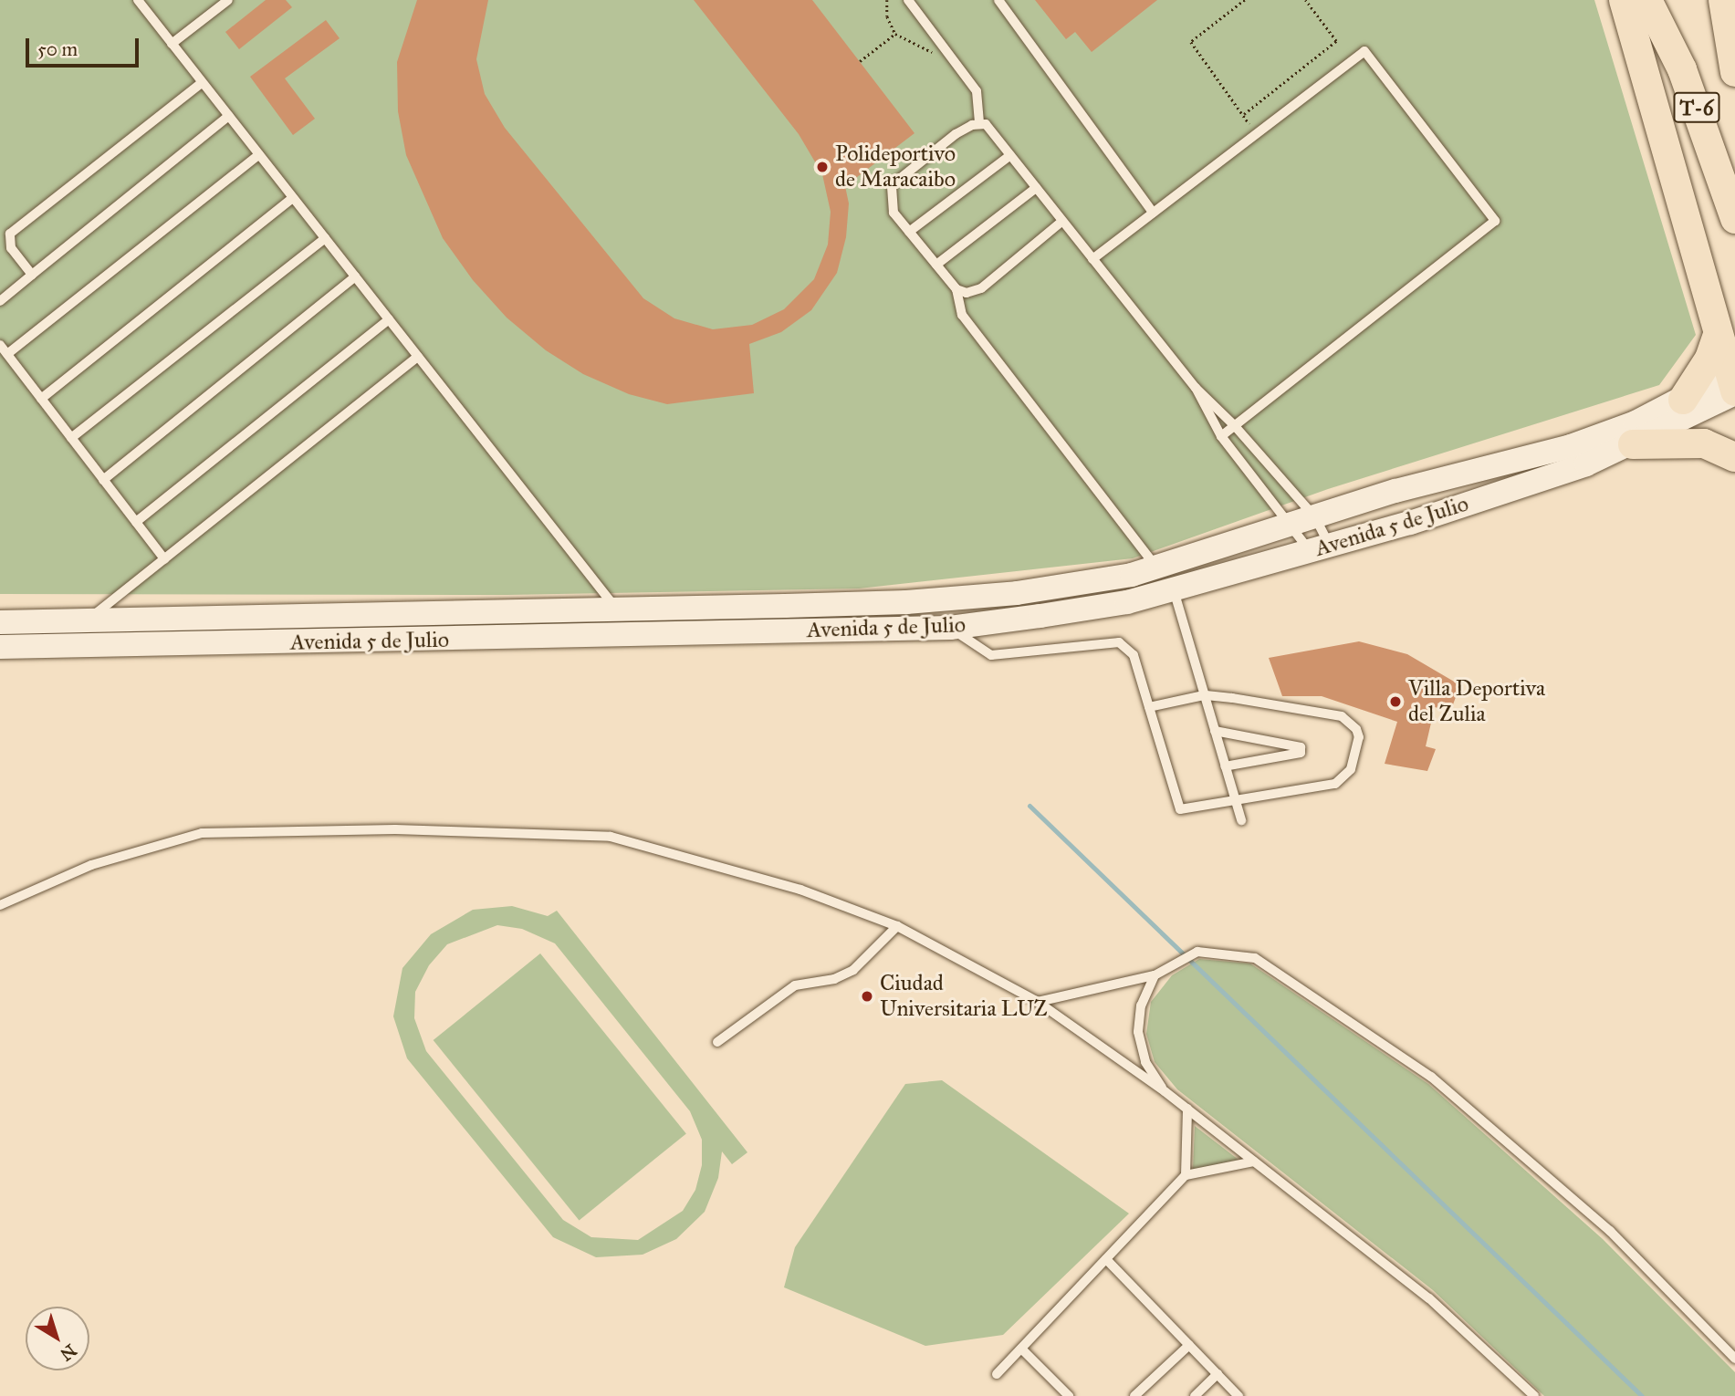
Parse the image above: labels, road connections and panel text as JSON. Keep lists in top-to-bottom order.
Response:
{
  "streets": {
    "highway": ["T-6"],
    "main road": ["Avenida 5 de Julio"]
  },
  "places": ["Polideportivo de Maracaibo", "Villa Deportiva del Zulia", "Ciudad Universitaria LUZ"],
  "scale_bar": "50 m",
  "north": "bottom right"
}
